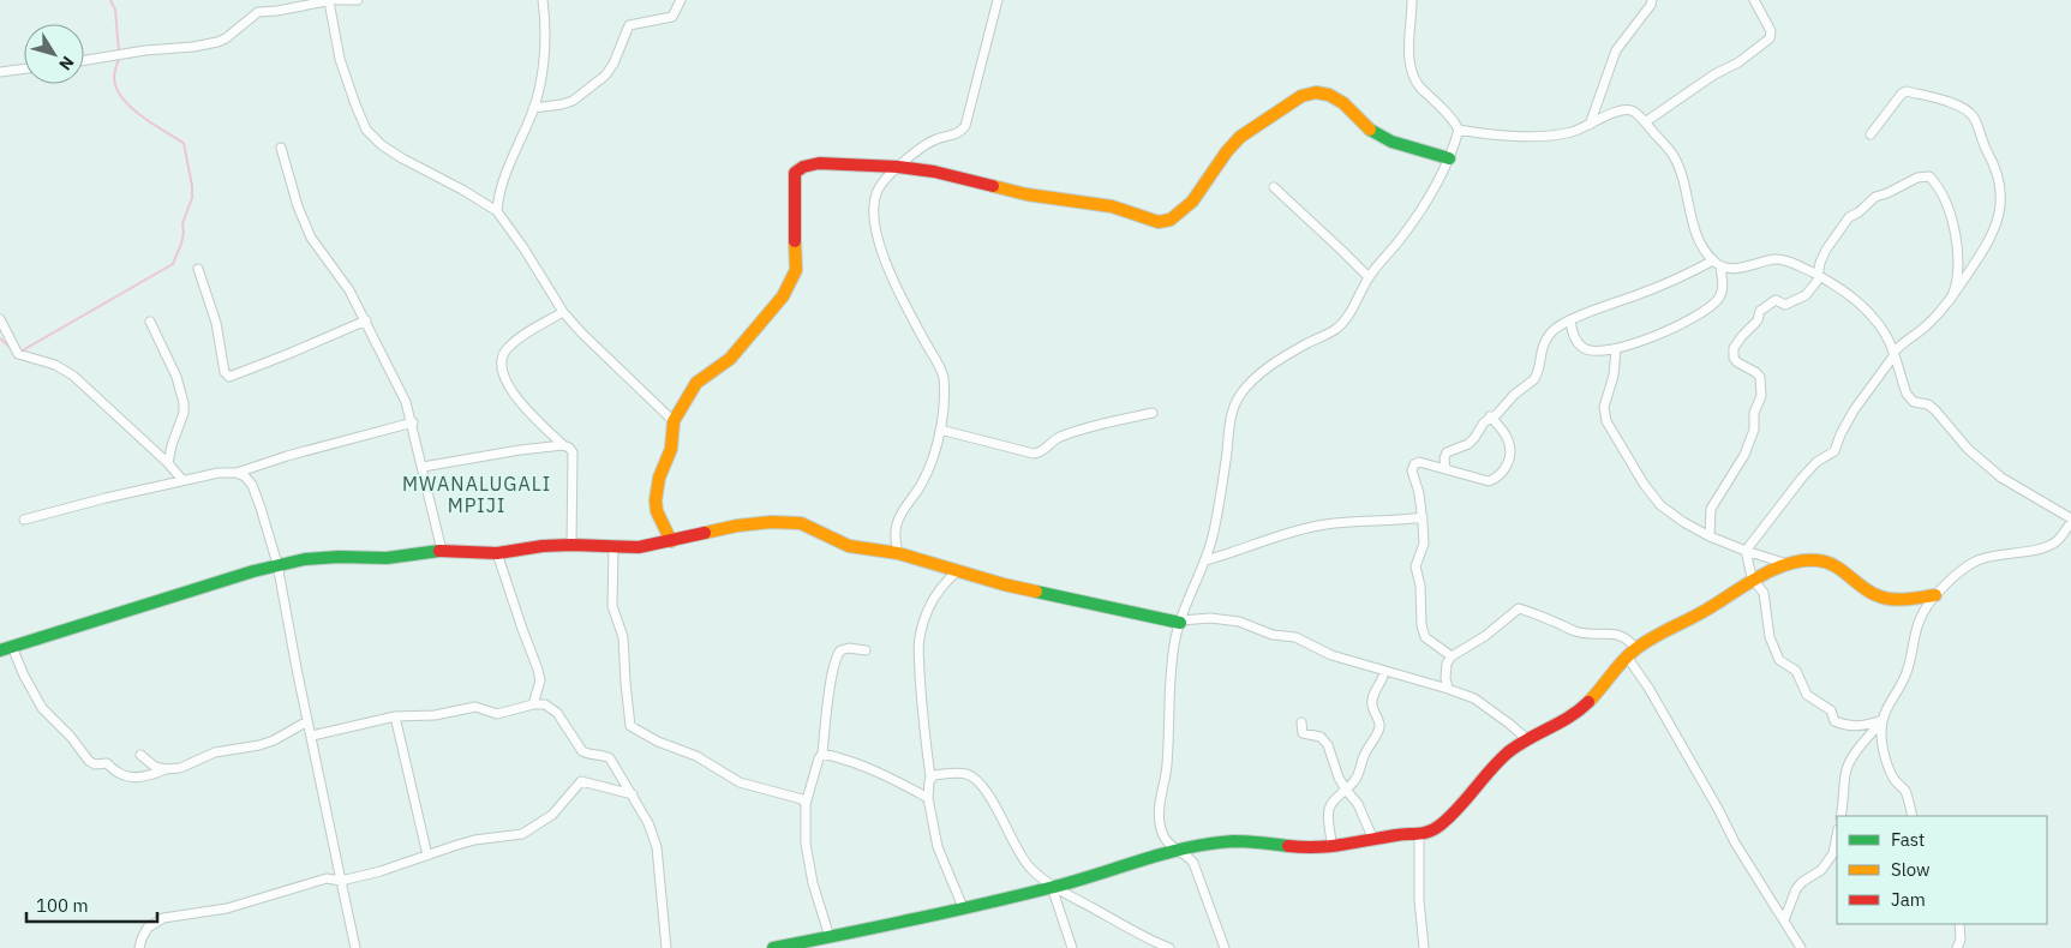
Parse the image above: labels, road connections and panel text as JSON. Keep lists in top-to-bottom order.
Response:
{
  "districts": ["MWANALUGALI MPIJI"],
  "legend": ["Fast", "Slow", "Jam"],
  "scale_bar": "100 m",
  "north": "bottom right"
}
